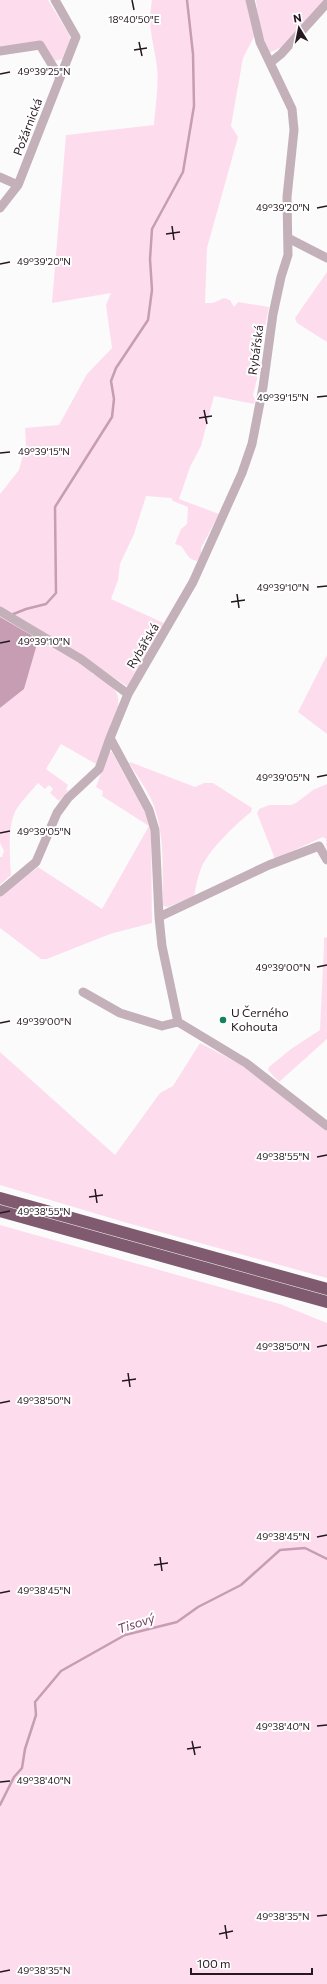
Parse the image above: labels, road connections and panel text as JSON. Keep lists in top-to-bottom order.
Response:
{
  "streets": {
    "street": ["Požárnická", "Rybářská"]
  },
  "water": ["Tisový"],
  "places": ["U Černého Kohouta"],
  "scale_bar": "100 m",
  "north": "top",
  "coordinates": [
    "18°40'50\"E",
    "49°39'25\"N",
    "49°39'20\"N",
    "49°39'15\"N",
    "49°39'10\"N",
    "49°39'05\"N",
    "49°39'00\"N",
    "49°38'55\"N",
    "49°38'50\"N",
    "49°38'45\"N",
    "49°38'40\"N",
    "49°38'35\"N"
  ]
}
